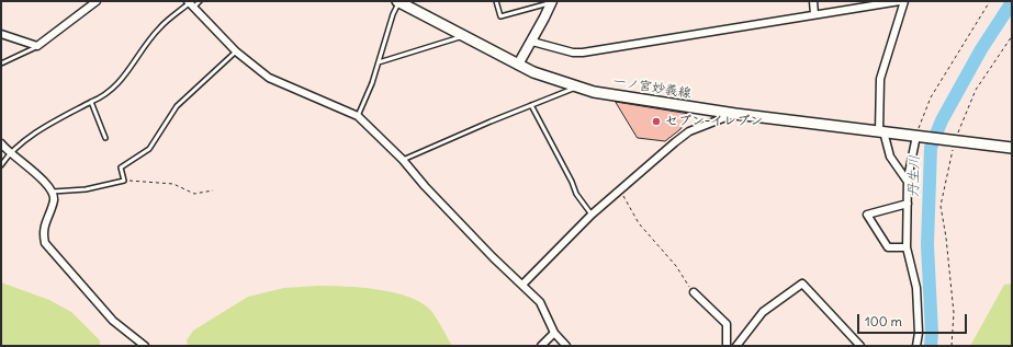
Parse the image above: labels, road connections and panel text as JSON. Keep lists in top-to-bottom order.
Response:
{
  "streets": {
    "main road": ["一ノ宮妙義線"]
  },
  "water": ["丹生川"],
  "places": ["セブン-イレブン"],
  "scale_bar": "100 m"
}
